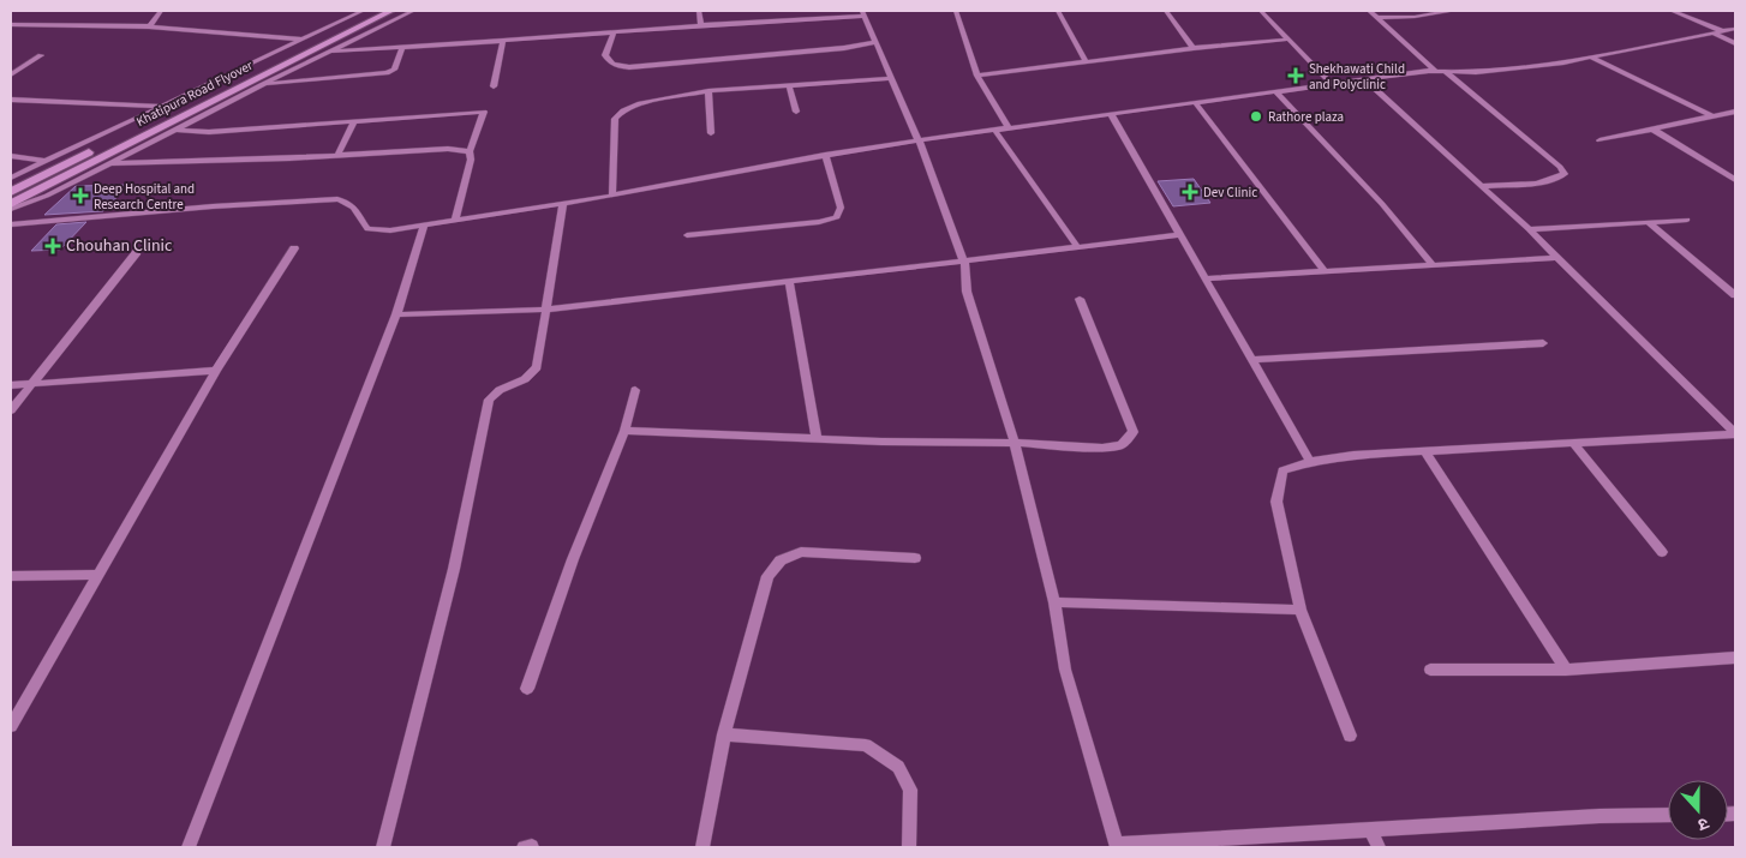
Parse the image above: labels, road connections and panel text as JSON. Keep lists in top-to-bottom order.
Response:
{
  "streets": {
    "main road": ["Khatipura Road Flyover"]
  },
  "places": {
    "health": [
      "Shekhawati Child and Polyclinic",
      "Dev Clinic",
      "Deep Hospital and Research Centre",
      "Chouhan Clinic"
    ],
    "other": ["Rathore plaza"]
  },
  "north": "bottom"
}
